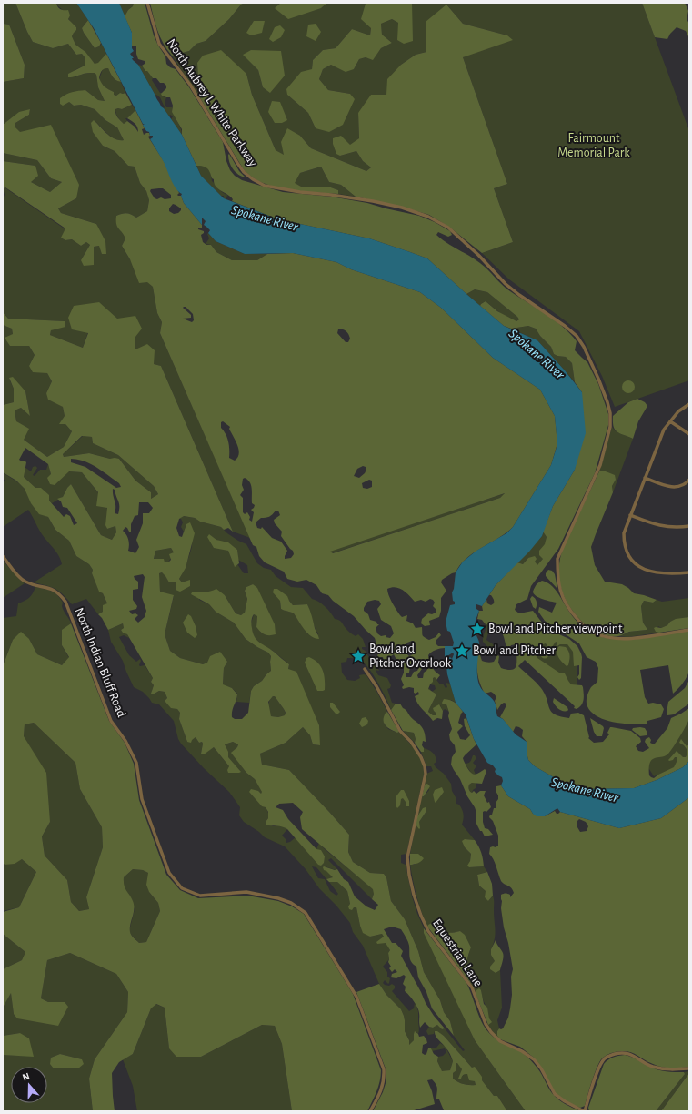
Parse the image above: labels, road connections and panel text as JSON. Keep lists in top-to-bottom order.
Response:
{
  "streets": {
    "street": ["North Aubrey L White Parkway", "North Indian Bluff Road", "Equestrian Lane"]
  },
  "water": ["Spokane River"],
  "parks": ["Fairmount Memorial Park"],
  "places": {
    "place": ["Bowl and Pitcher viewpoint", "Bowl and Pitcher", "Bowl and Pitcher Overlook"]
  },
  "north": "top"
}
